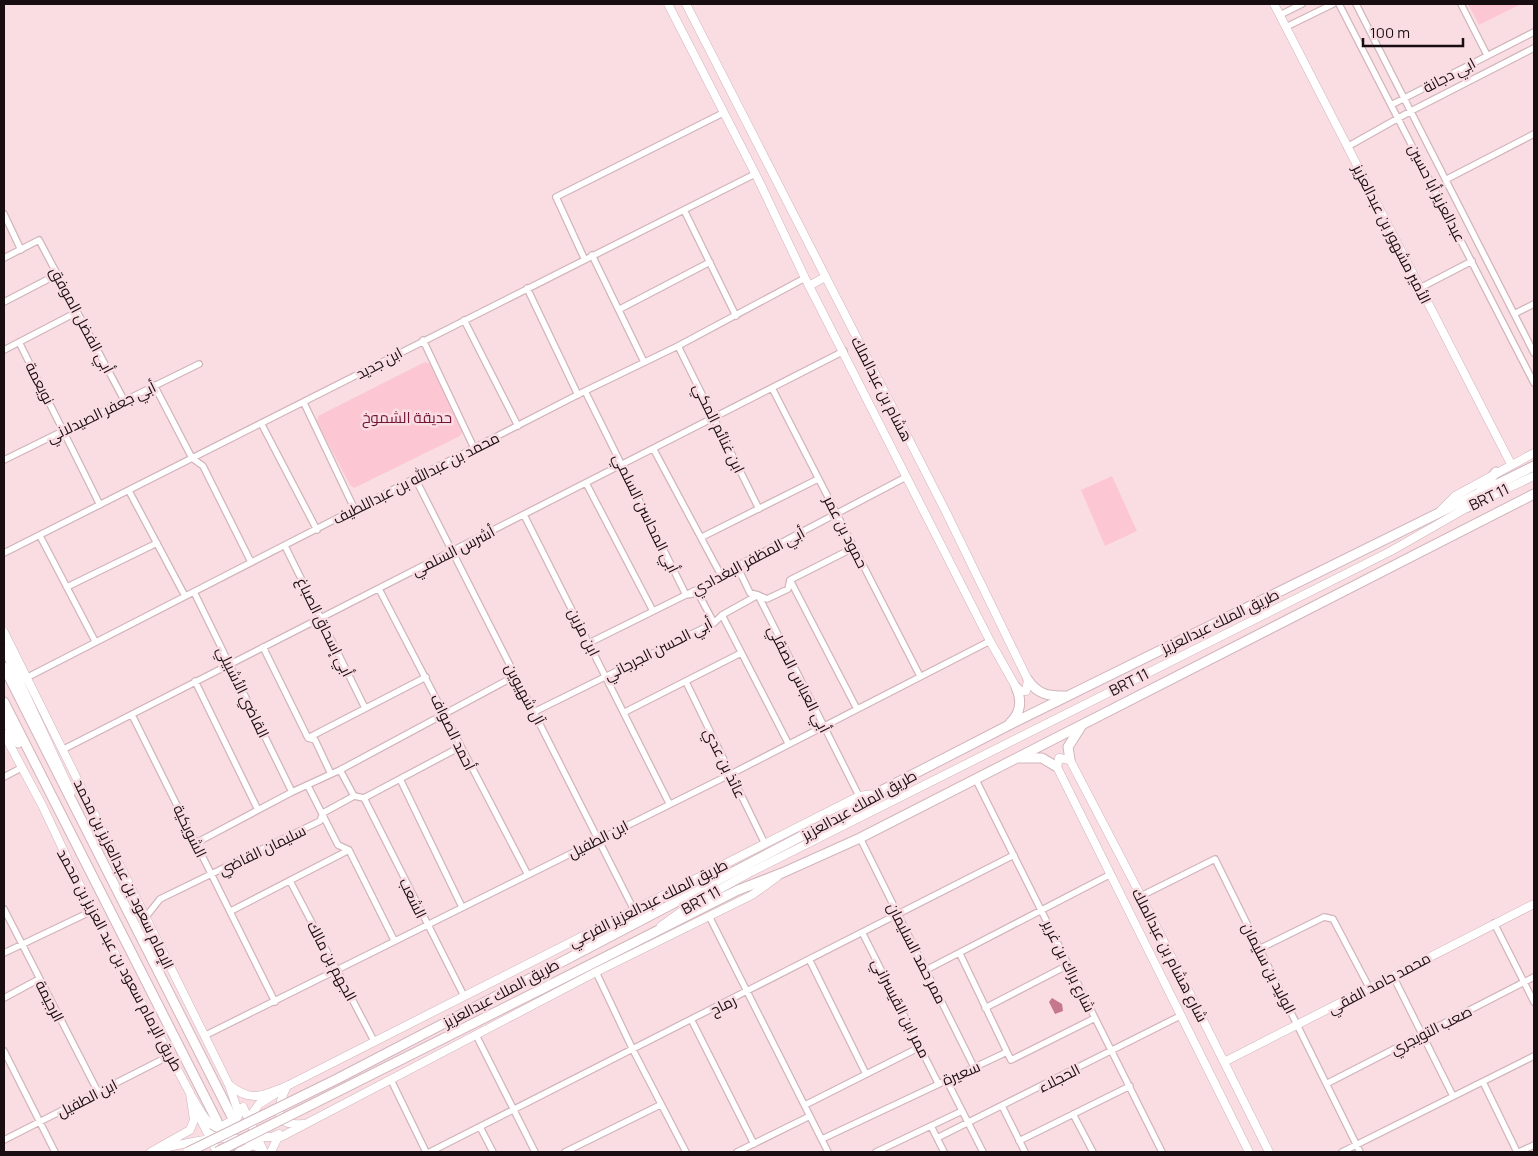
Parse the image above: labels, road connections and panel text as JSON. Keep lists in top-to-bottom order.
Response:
{
  "streets": {
    "main road": ["طريق الملك عبدالعزيز", "الإمام سعود بن عبدالعزيز بن محمد"],
    "street": [
      "ابي دجانة",
      "عبدالعزيز أبا حسين",
      "الأمير مشهور بن عبدالعزيز",
      "أبي الفضل الموفق",
      "ابن جديد",
      "نويعمة",
      "هشام بن عبدالملك",
      "أبي جعفر الصيدلاني",
      "ابن غنائم المكي",
      "محمد بن عبدالله بن عبداللطيف",
      "BRT 11",
      "أبي المحاسن السلمي",
      "حمود بن عمر",
      "أشرس السلمي",
      "أبي المظفر البغدادي",
      "أبي إسحاق الصباغ",
      "ابن مزين",
      "أبي الحسن الجرجاني",
      "أبي العباس الصقلي",
      "القاضي الأشبيلي",
      "آل شهيوين",
      "أحمد الصواف",
      "عائذ بن عدي",
      "الشويكية",
      "ابن الطفيل",
      "سليمان القاضي",
      "الشعب",
      "طريق الملك عبدالعزيز الفرعي",
      "ممر حمد السليمان",
      "شارع هشام بن عبدالملك",
      "طريق الإمام سعود بن عبد العزيز بن محمد",
      "الجهم بن مالك",
      "شارع براك بن غرير",
      "الوليد بن سليمان",
      "محمد حامد الفقي",
      "الرجيمة",
      "رماح",
      "ممر ابن القيسراني",
      "صعب التويجري",
      "سعيرة",
      "الحجلاء"
    ]
  },
  "crossings": [
    ["ابي دجانة", "عبدالعزيز أبا حسين"],
    ["ابي دجانة", "الأمير مشهور بن عبدالعزيز"],
    ["أبي الفضل الموفق", "أبي جعفر الصيدلاني"],
    ["ابن جديد", "نويعمة"],
    ["ابن جديد", "هشام بن عبدالملك"],
    ["نويعمة", "أبي جعفر الصيدلاني"],
    ["هشام بن عبدالملك", "محمد بن عبدالله بن عبداللطيف"],
    ["هشام بن عبدالملك", "أشرس السلمي"],
    ["هشام بن عبدالملك", "أبي المظفر البغدادي"],
    ["هشام بن عبدالملك", "ابن الطفيل"],
    ["ابن غنائم المكي", "محمد بن عبدالله بن عبداللطيف"],
    ["ابن غنائم المكي", "أشرس السلمي"],
    ["محمد بن عبدالله بن عبداللطيف", "أبي المحاسن السلمي"],
    ["محمد بن عبدالله بن عبداللطيف", "أبي إسحاق الصباغ"],
    ["محمد بن عبدالله بن عبداللطيف", "القاضي الأشبيلي"],
    ["محمد بن عبدالله بن عبداللطيف", "آل شهيوين"],
    ["محمد بن عبدالله بن عبداللطيف", "الإمام سعود بن عبدالعزيز بن محمد"],
    ["BRT 11", "طريق الملك عبدالعزيز"],
    ["أبي المحاسن السلمي", "أشرس السلمي"],
    ["أبي المحاسن السلمي", "أبي المظفر البغدادي"],
    ["حمود بن عمر", "أشرس السلمي"],
    ["حمود بن عمر", "أبي المظفر البغدادي"],
    ["حمود بن عمر", "أبي الحسن الجرجاني"],
    ["حمود بن عمر", "ابن الطفيل"],
    ["أشرس السلمي", "أبي إسحاق الصباغ"],
    ["أشرس السلمي", "ابن مزين"],
    ["أشرس السلمي", "القاضي الأشبيلي"],
    ["أشرس السلمي", "آل شهيوين"],
    ["أشرس السلمي", "أحمد الصواف"],
    ["أشرس السلمي", "الشويكية"],
    ["أشرس السلمي", "الإمام سعود بن عبدالعزيز بن محمد"],
    ["أبي المظفر البغدادي", "ابن مزين"],
    ["أبي المظفر البغدادي", "أبي العباس الصقلي"],
    ["طريق الملك عبدالعزيز", "طريق الملك عبدالعزيز الفرعي"],
    ["طريق الملك عبدالعزيز", "ممر حمد السليمان"],
    ["طريق الملك عبدالعزيز", "شارع براك بن غرير"],
    ["ابن مزين", "أبي الحسن الجرجاني"],
    ["ابن مزين", "ابن الطفيل"],
    ["أبي الحسن الجرجاني", "أبي العباس الصقلي"],
    ["أبي الحسن الجرجاني", "آل شهيوين"],
    ["أبي العباس الصقلي", "ابن الطفيل"],
    ["أبي العباس الصقلي", "طريق الملك عبدالعزيز الفرعي"],
    ["آل شهيوين", "ابن الطفيل"],
    ["آل شهيوين", "طريق الملك عبدالعزيز الفرعي"],
    ["أحمد الصواف", "ابن الطفيل"],
    ["عائذ بن عدي", "ابن الطفيل"],
    ["عائذ بن عدي", "طريق الملك عبدالعزيز الفرعي"],
    ["الشويكية", "ابن الطفيل"],
    ["الشويكية", "سليمان القاضي"],
    ["ابن الطفيل", "الإمام سعود بن عبدالعزيز بن محمد"],
    ["ابن الطفيل", "الشعب"],
    ["ابن الطفيل", "طريق الإمام سعود بن عبد العزيز بن محمد"],
    ["ابن الطفيل", "الجهم بن مالك"],
    ["ابن الطفيل", "الرجيمة"],
    ["سليمان القاضي", "الإمام سعود بن عبدالعزيز بن محمد"],
    ["الإمام سعود بن عبدالعزيز بن محمد", "طريق الملك عبدالعزيز الفرعي"],
    ["الشعب", "طريق الملك عبدالعزيز الفرعي"],
    ["طريق الملك عبدالعزيز الفرعي", "الجهم بن مالك"],
    ["ممر حمد السليمان", "رماح"],
    ["ممر حمد السليمان", "سعيرة"],
    ["شارع هشام بن عبدالملك", "الوليد بن سليمان"],
    ["شارع هشام بن عبدالملك", "محمد حامد الفقي"],
    ["شارع هشام بن عبدالملك", "الحجلاء"],
    ["شارع براك بن غرير", "رماح"],
    ["شارع براك بن غرير", "سعيرة"],
    ["شارع براك بن غرير", "الحجلاء"],
    ["الوليد بن سليمان", "محمد حامد الفقي"],
    ["الوليد بن سليمان", "صعب التويجري"],
    ["رماح", "ممر ابن القيسراني"],
    ["ممر ابن القيسراني", "سعيرة"]
  ],
  "parks": ["حديقة الشموخ"],
  "scale_bar": "100 m"
}
